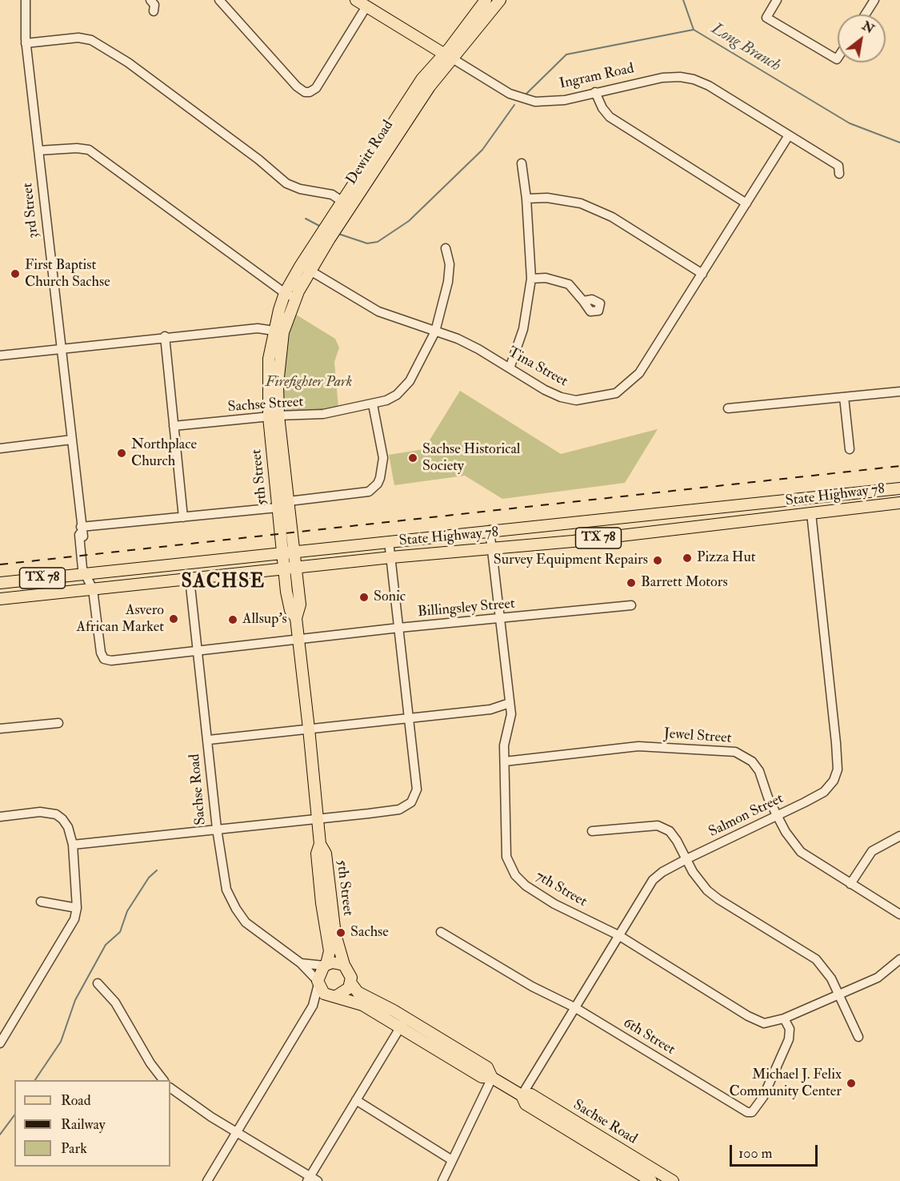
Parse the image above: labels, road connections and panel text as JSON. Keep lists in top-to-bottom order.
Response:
{
  "streets": {
    "main road": [
      "Ingram Road",
      "Dewitt Road",
      "5th Street",
      "State Highway 78",
      "TX 78",
      "Sachse Road"
    ],
    "street": [
      "3rd Street",
      "Tina Street",
      "Sachse Street",
      "Billingsley Street",
      "Jewel Street",
      "Salmon Street",
      "7th Street",
      "6th Street"
    ]
  },
  "crossings": [
    ["Ingram Road", "Dewitt Road"],
    ["Ingram Road", "Tina Street"],
    ["Dewitt Road", "Tina Street"],
    ["Dewitt Road", "5th Street"],
    ["3rd Street", "State Highway 78"],
    ["3rd Street", "Billingsley Street"],
    ["Tina Street", "Sachse Street"],
    ["Sachse Street", "5th Street"],
    ["5th Street", "State Highway 78"],
    ["5th Street", "Billingsley Street"],
    ["5th Street", "Sachse Road"],
    ["State Highway 78", "Sachse Road"],
    ["State Highway 78", "Salmon Street"],
    ["State Highway 78", "7th Street"],
    ["Billingsley Street", "Sachse Road"],
    ["Billingsley Street", "7th Street"],
    ["Jewel Street", "Salmon Street"],
    ["Jewel Street", "7th Street"],
    ["Sachse Road", "Salmon Street"],
    ["Salmon Street", "7th Street"],
    ["Salmon Street", "6th Street"],
    ["7th Street", "6th Street"]
  ],
  "districts": ["SACHSE"],
  "water": ["Long Branch"],
  "parks": ["Firefighter Park"],
  "places": [
    "First Baptist Church Sachse",
    "Northplace Church",
    "Sachse Historical Society",
    "Pizza Hut",
    "Survey Equipment Repairs",
    "Barrett Motors",
    "Sonic",
    "Asvero African Market",
    "Allsup's",
    "Sachse",
    "Michael J. Felix Community Center"
  ],
  "legend": ["Road", "Railway", "Park"],
  "scale_bar": "100 m",
  "north": "top right"
}
